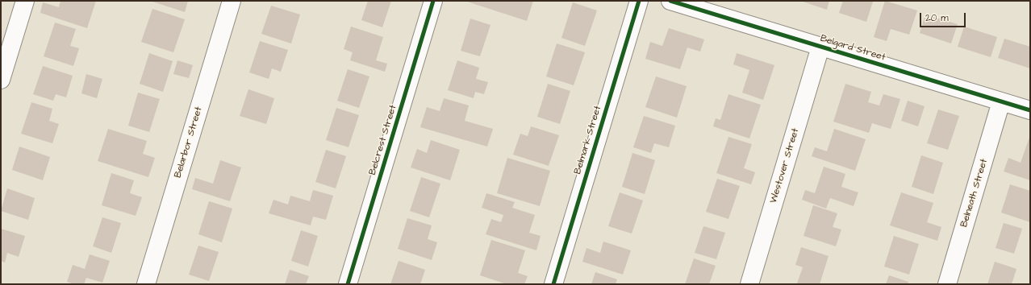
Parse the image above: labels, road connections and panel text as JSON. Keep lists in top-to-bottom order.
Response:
{
  "streets": {
    "street": [
      "Belgard Street",
      "Belcrest Street",
      "Belmark Street",
      "Belarbor Street",
      "Westover Street",
      "Belneath Street"
    ]
  },
  "crossings": [
    ["Belgard Street", "Westover Street"],
    ["Belgard Street", "Belneath Street"]
  ],
  "scale_bar": "20 m"
}
